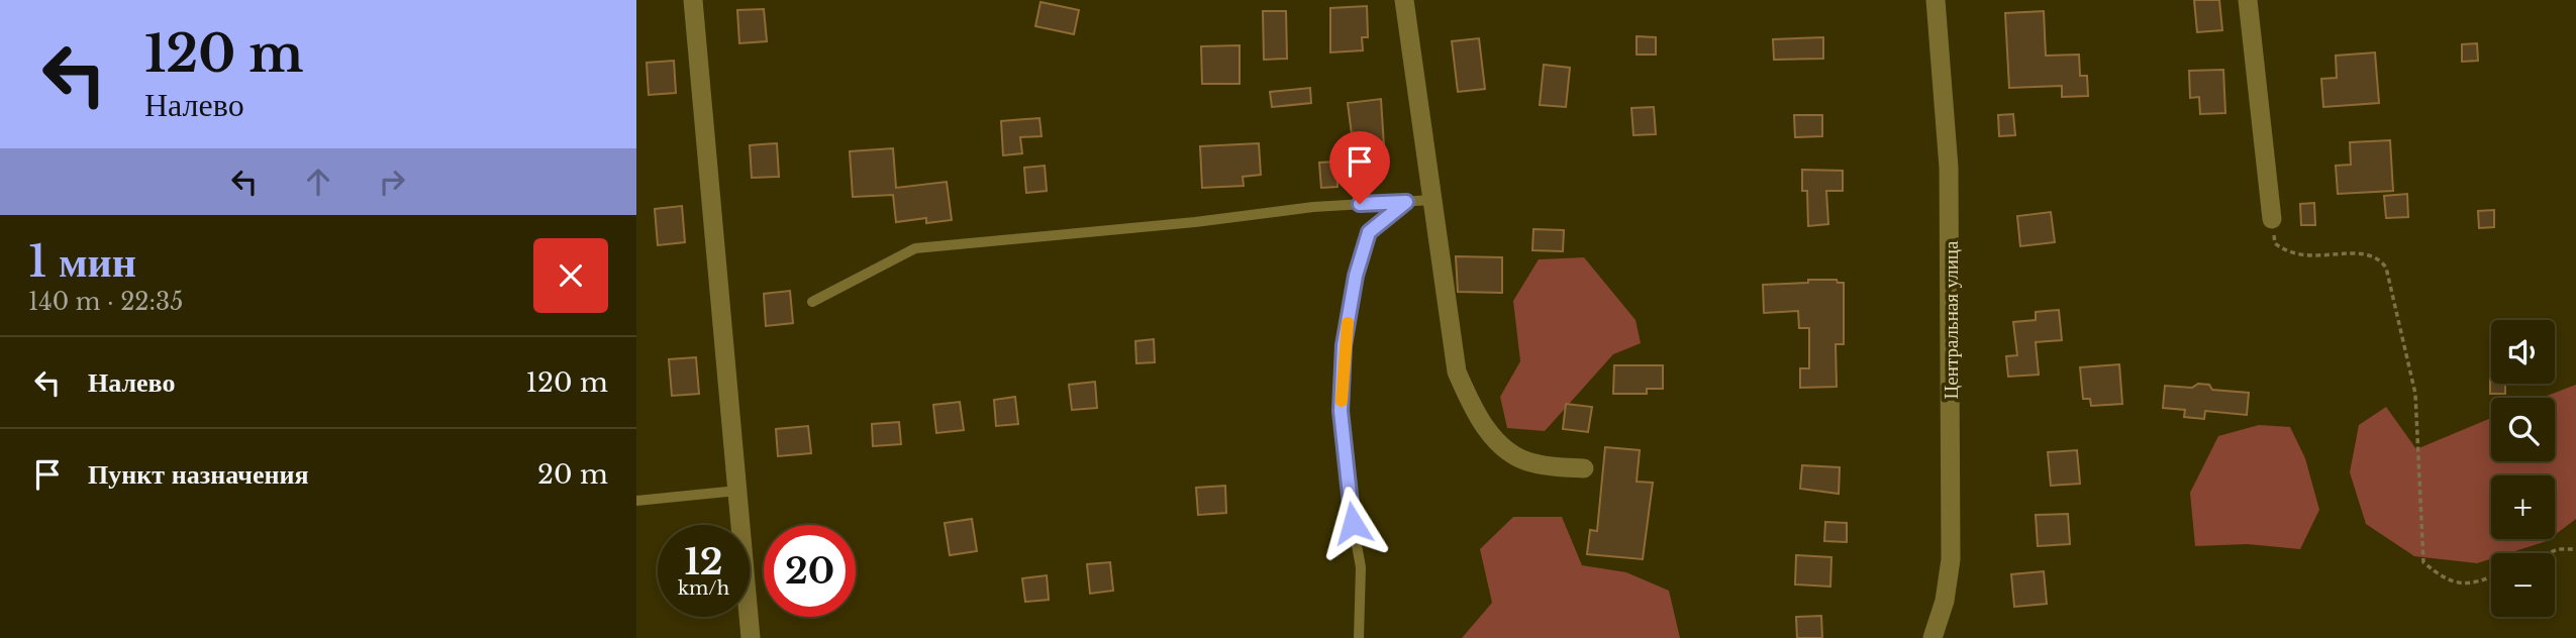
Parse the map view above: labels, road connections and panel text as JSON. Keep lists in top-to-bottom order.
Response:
{
  "streets": {
    "street": ["Центральная улица"]
  },
  "page": {
    "turn": ["120 m", "Налево"],
    "heading": ["1 мин", "140 m · 22:35"],
    "map_buttons": ["+", "−"],
    "list": [
      {
        "name": "Налево",
        "value": "120 m"
      },
      {
        "name": "Пункт назначения",
        "value": "20 m"
      }
    ],
    "speed": "12 km/h",
    "limit": "20"
  }
}
